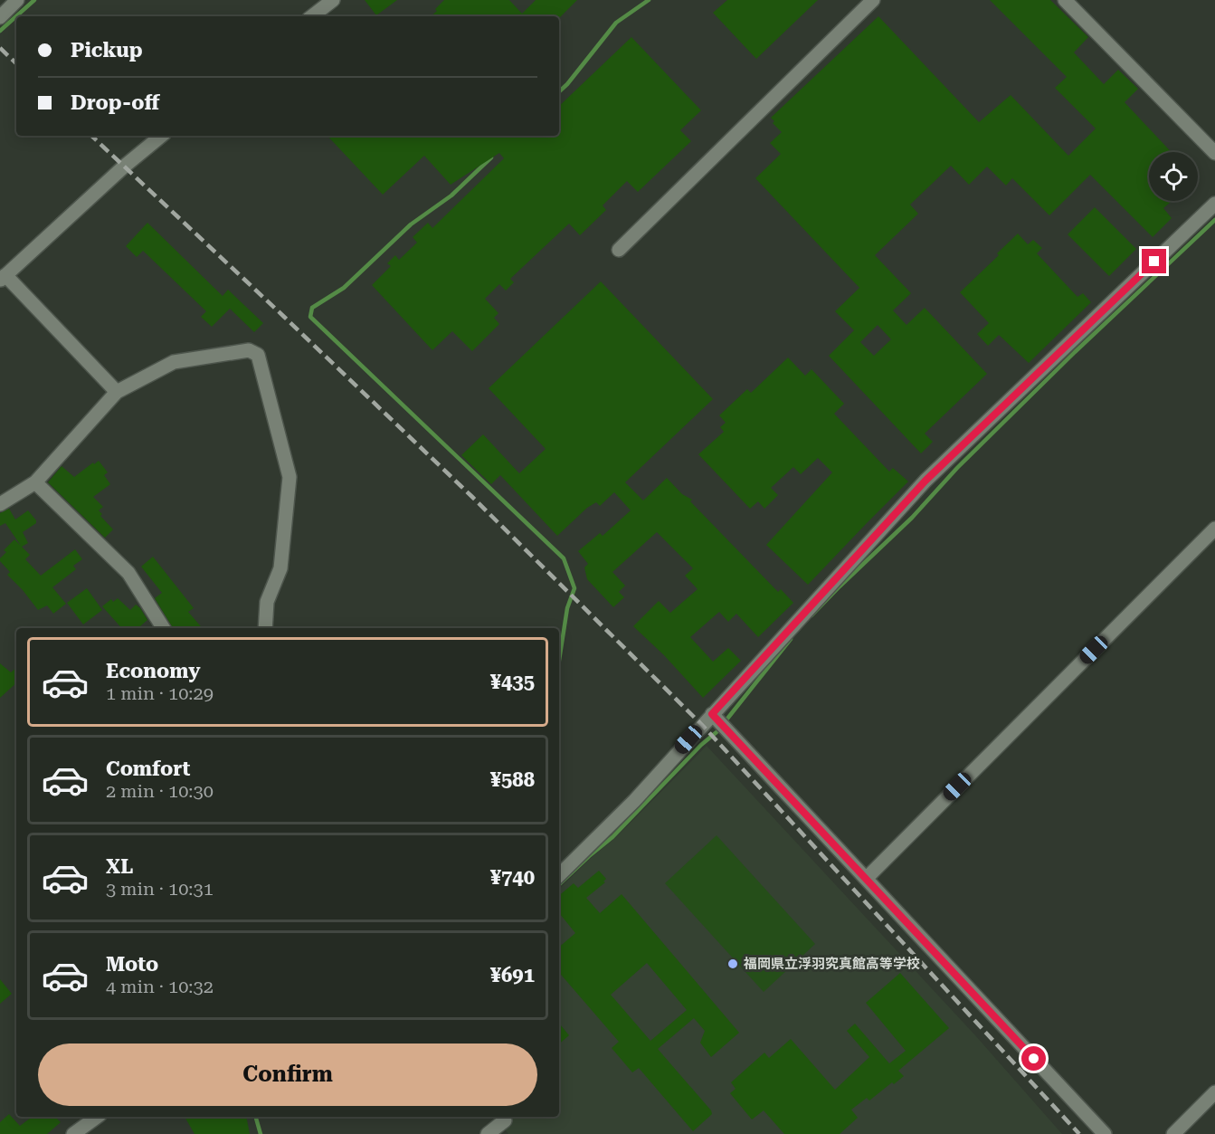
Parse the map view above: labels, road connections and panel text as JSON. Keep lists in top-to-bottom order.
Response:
{
  "places": ["福岡県立浮羽究真館高等学校"],
  "page": {
    "banner": ["Pickup", "Drop-off"],
    "list": [
      {
        "name": "Economy",
        "note": "1 min · 10:29",
        "value": "¥435"
      },
      {
        "name": "Comfort",
        "note": "2 min · 10:30",
        "value": "¥588"
      },
      {
        "name": "XL",
        "note": "3 min · 10:31",
        "value": "¥740"
      },
      {
        "name": "Moto",
        "note": "4 min · 10:32",
        "value": "¥691"
      }
    ],
    "buttons": "Confirm"
  }
}
